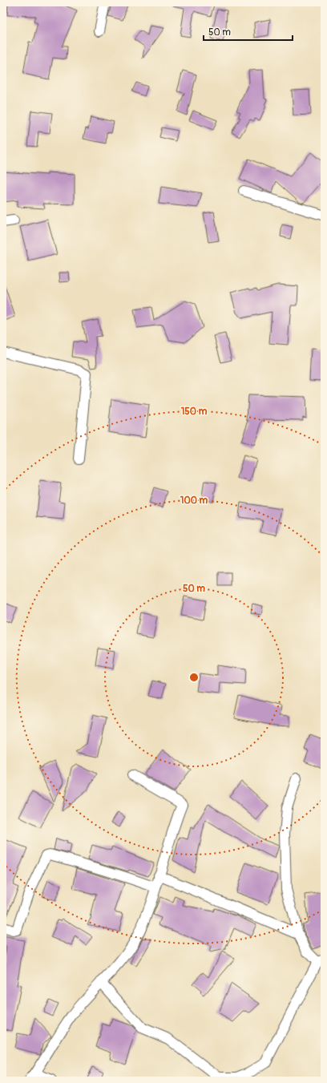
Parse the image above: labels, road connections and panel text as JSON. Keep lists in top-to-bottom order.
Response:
{
  "scale_bar": "50 m",
  "rings": ["150 m", "100 m", "50 m"]
}
